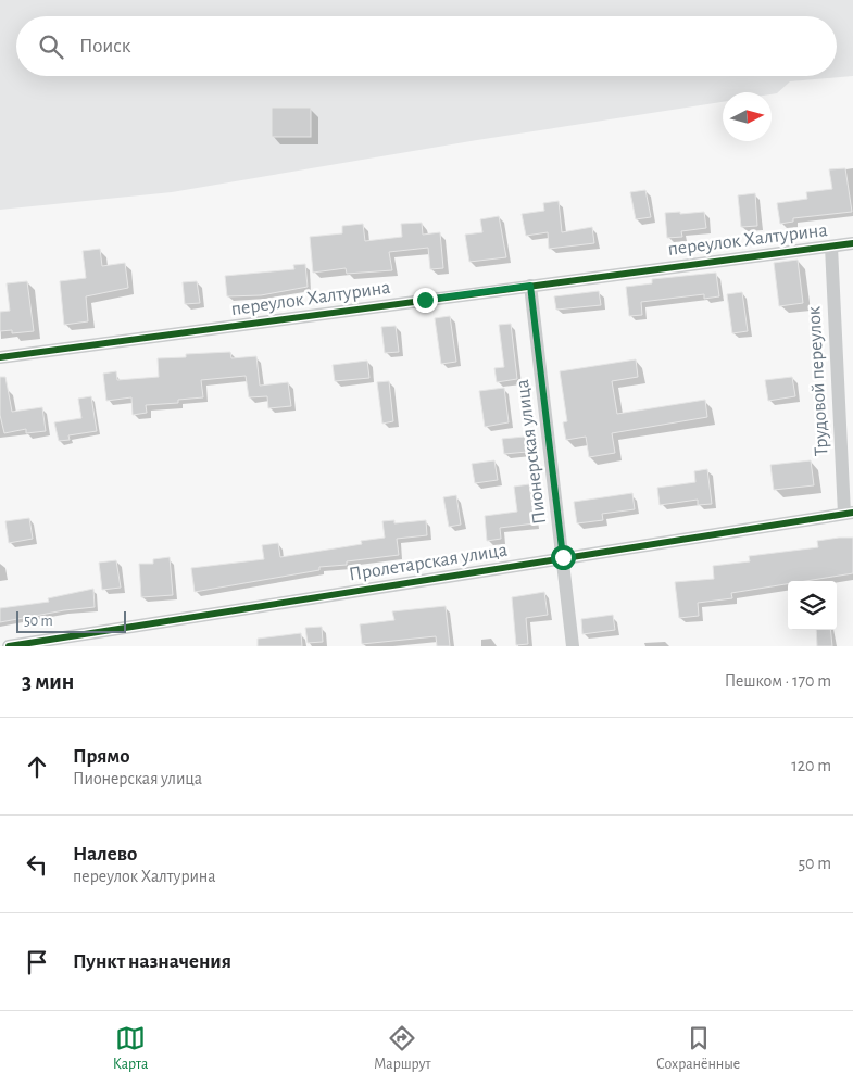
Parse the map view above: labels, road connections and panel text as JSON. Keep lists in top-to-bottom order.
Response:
{
  "streets": {
    "street": [
      "переулок Халтурина",
      "Трудовой переулок",
      "Пионерская улица",
      "Пролетарская улица"
    ]
  },
  "crossings": [
    ["переулок Халтурина", "Трудовой переулок"],
    ["переулок Халтурина", "Пионерская улица"],
    ["Трудовой переулок", "Пролетарская улица"],
    ["Пионерская улица", "Пролетарская улица"]
  ],
  "scale_bar": "50 m",
  "north": "right",
  "page": {
    "search": "Поиск",
    "scale": "50 m",
    "heading": ["3 мин", "Пешком · 170 m"],
    "list": [
      ["Прямо", "Пионерская улица", "120 m"],
      ["Налево", "переулок Халтурина", "50 m"],
      "Пункт назначения"
    ],
    "nav": ["Карта", "Маршрут", "Сохранённые"]
  }
}
